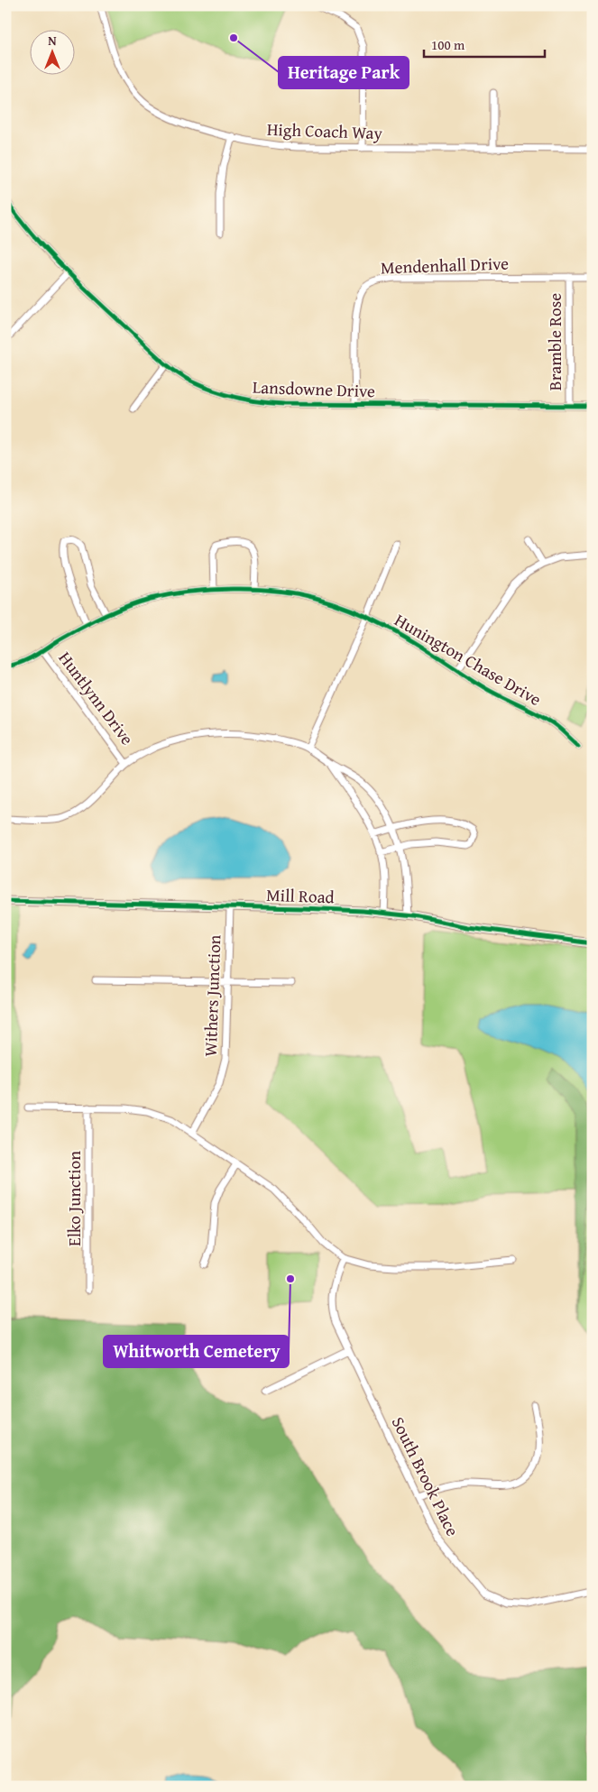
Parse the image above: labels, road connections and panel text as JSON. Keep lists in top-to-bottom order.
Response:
{
  "streets": {
    "street": [
      "High Coach Way",
      "Mendenhall Drive",
      "Bramble Rose",
      "Lansdowne Drive",
      "Hunington Chase Drive",
      "Huntlynn Drive",
      "Mill Road",
      "Withers Junction",
      "Elko Junction",
      "South Brook Place"
    ]
  },
  "crossings": [
    ["Mendenhall Drive", "Bramble Rose"],
    ["Mendenhall Drive", "Lansdowne Drive"],
    ["Bramble Rose", "Lansdowne Drive"],
    ["Hunington Chase Drive", "Huntlynn Drive"],
    ["Mill Road", "Withers Junction"]
  ],
  "places": ["Heritage Park", "Whitworth Cemetery"],
  "scale_bar": "100 m",
  "north": "top"
}
